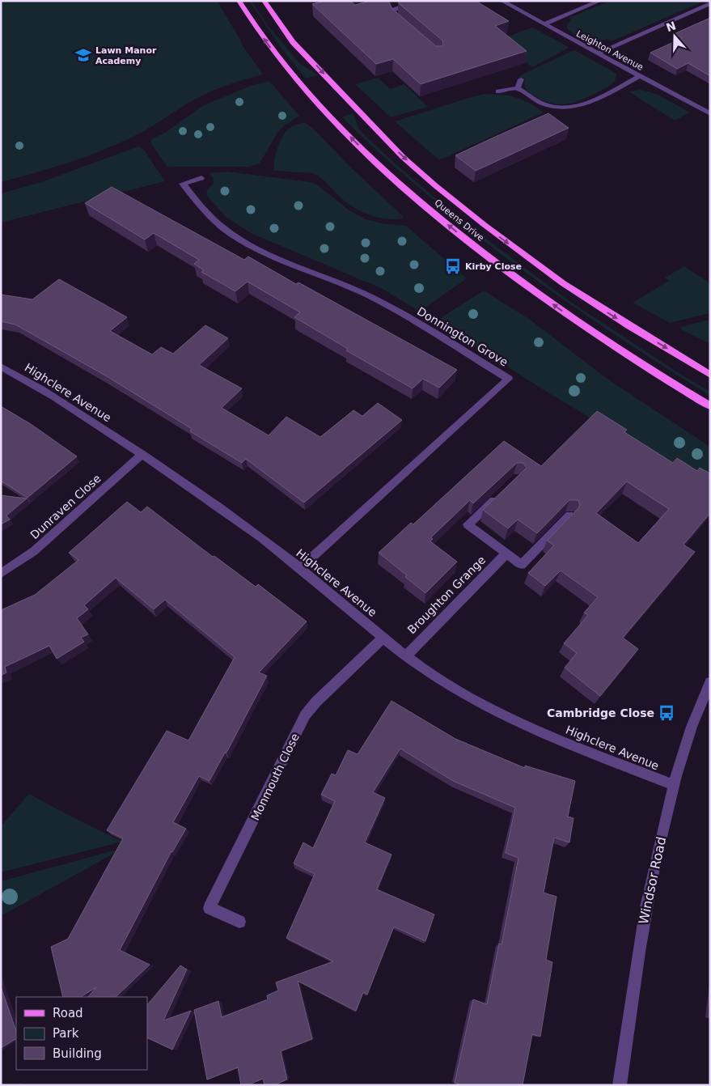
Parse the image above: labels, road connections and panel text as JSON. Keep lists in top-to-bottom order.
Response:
{
  "streets": {
    "main road": ["Queens Drive"],
    "street": [
      "Leighton Avenue",
      "Donnington Grove",
      "Highclere Avenue",
      "Dunraven Close",
      "Broughton Grange",
      "Monmouth Close",
      "Windsor Road"
    ]
  },
  "crossings": [
    ["Donnington Grove", "Highclere Avenue"],
    ["Highclere Avenue", "Dunraven Close"],
    ["Highclere Avenue", "Broughton Grange"],
    ["Highclere Avenue", "Monmouth Close"],
    ["Highclere Avenue", "Windsor Road"]
  ],
  "places": {
    "school or university": ["Lawn Manor Academy"],
    "bus stop": ["Kirby Close", "Cambridge Close"]
  },
  "legend": ["Road", "Park", "Building"],
  "north": "top"
}
